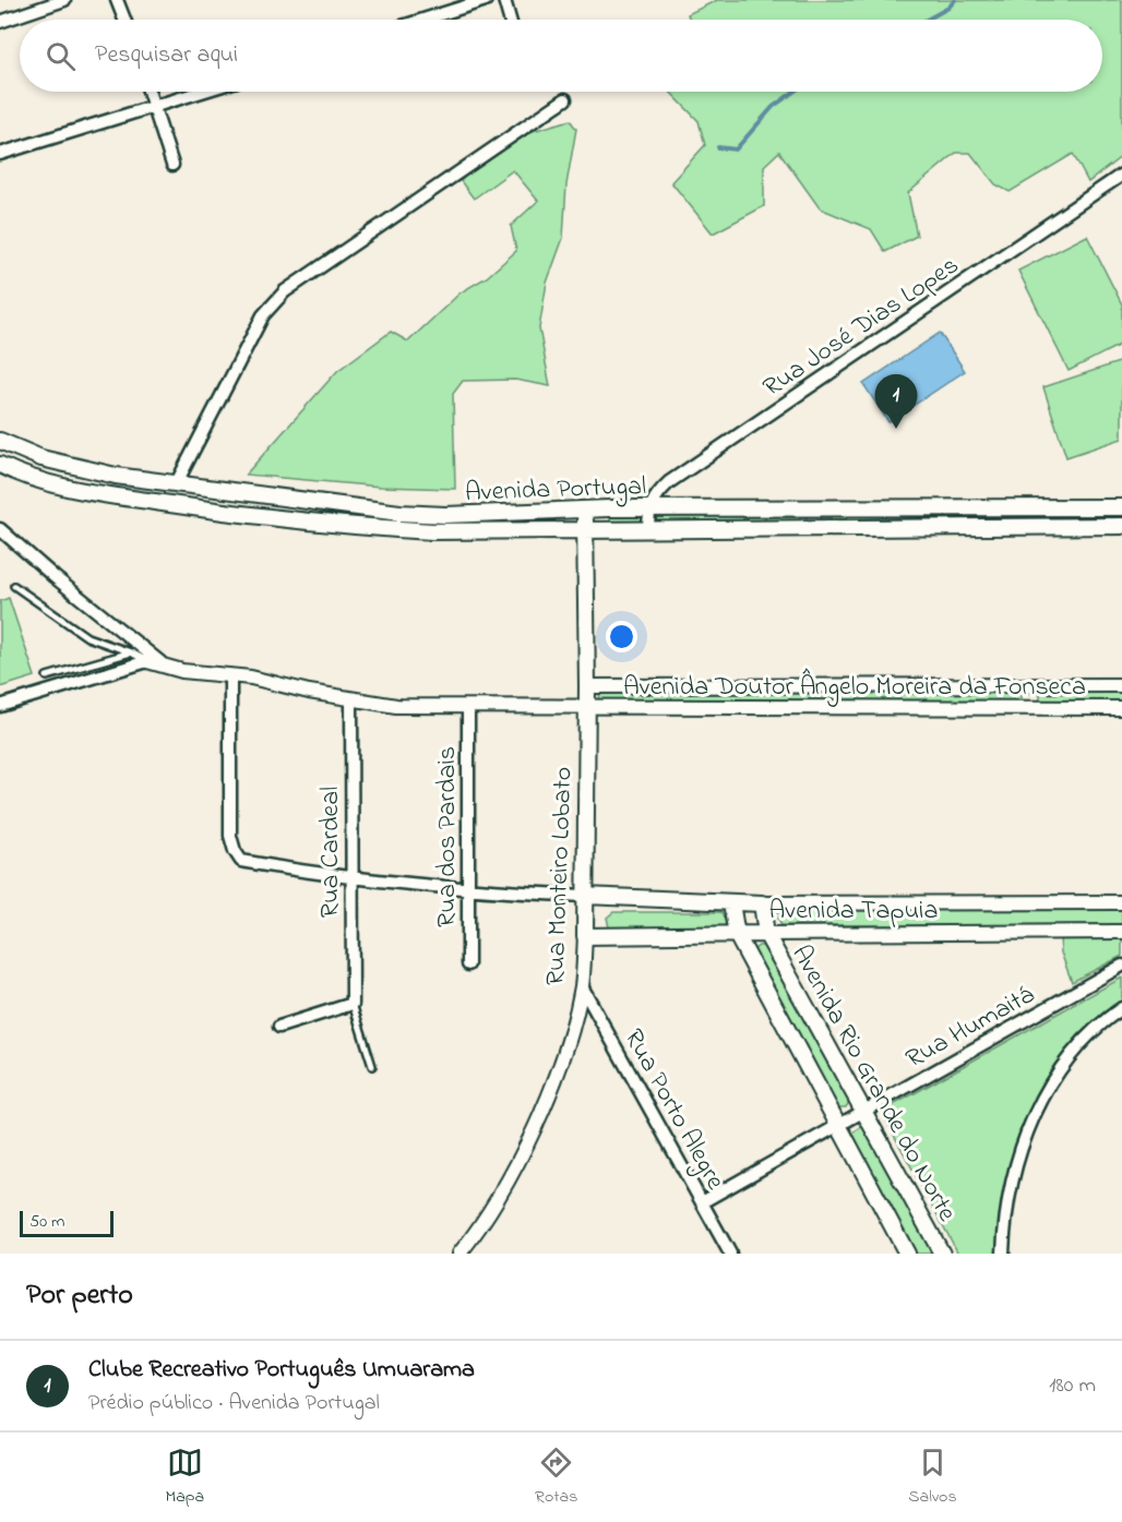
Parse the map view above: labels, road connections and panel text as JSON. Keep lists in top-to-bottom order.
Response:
{
  "streets": {
    "main road": [
      "Avenida Portugal",
      "Rua Monteiro Lobato",
      "Avenida Tapuia",
      "Avenida Rio Grande do Norte"
    ],
    "street": [
      "Rua José Dias Lopes",
      "Avenida Doutor Ângelo Moreira da Fonseca",
      "Rua dos Pardais",
      "Rua Cardeal",
      "Rua Humaitá",
      "Rua Porto Alegre"
    ]
  },
  "crossings": [
    ["Rua José Dias Lopes", "Avenida Portugal"],
    ["Avenida Portugal", "Rua Monteiro Lobato"],
    ["Avenida Doutor Ângelo Moreira da Fonseca", "Rua dos Pardais"],
    ["Avenida Doutor Ângelo Moreira da Fonseca", "Rua Cardeal"],
    ["Avenida Doutor Ângelo Moreira da Fonseca", "Rua Monteiro Lobato"],
    ["Rua Monteiro Lobato", "Avenida Tapuia"],
    ["Rua Monteiro Lobato", "Rua Porto Alegre"],
    ["Avenida Tapuia", "Avenida Rio Grande do Norte"],
    ["Rua Humaitá", "Avenida Rio Grande do Norte"],
    ["Rua Humaitá", "Rua Porto Alegre"]
  ],
  "scale_bar": "50 m",
  "page": {
    "search": "Pesquisar aqui",
    "pins": "1",
    "scale": "50 m",
    "heading": "Por perto",
    "list": [
      {
        "mark": "1",
        "name": "Clube Recreativo Português Umuarama",
        "note": "Prédio público · Avenida Portugal",
        "value": "180 m"
      }
    ],
    "nav": ["Mapa", "Rotas", "Salvos"]
  }
}
